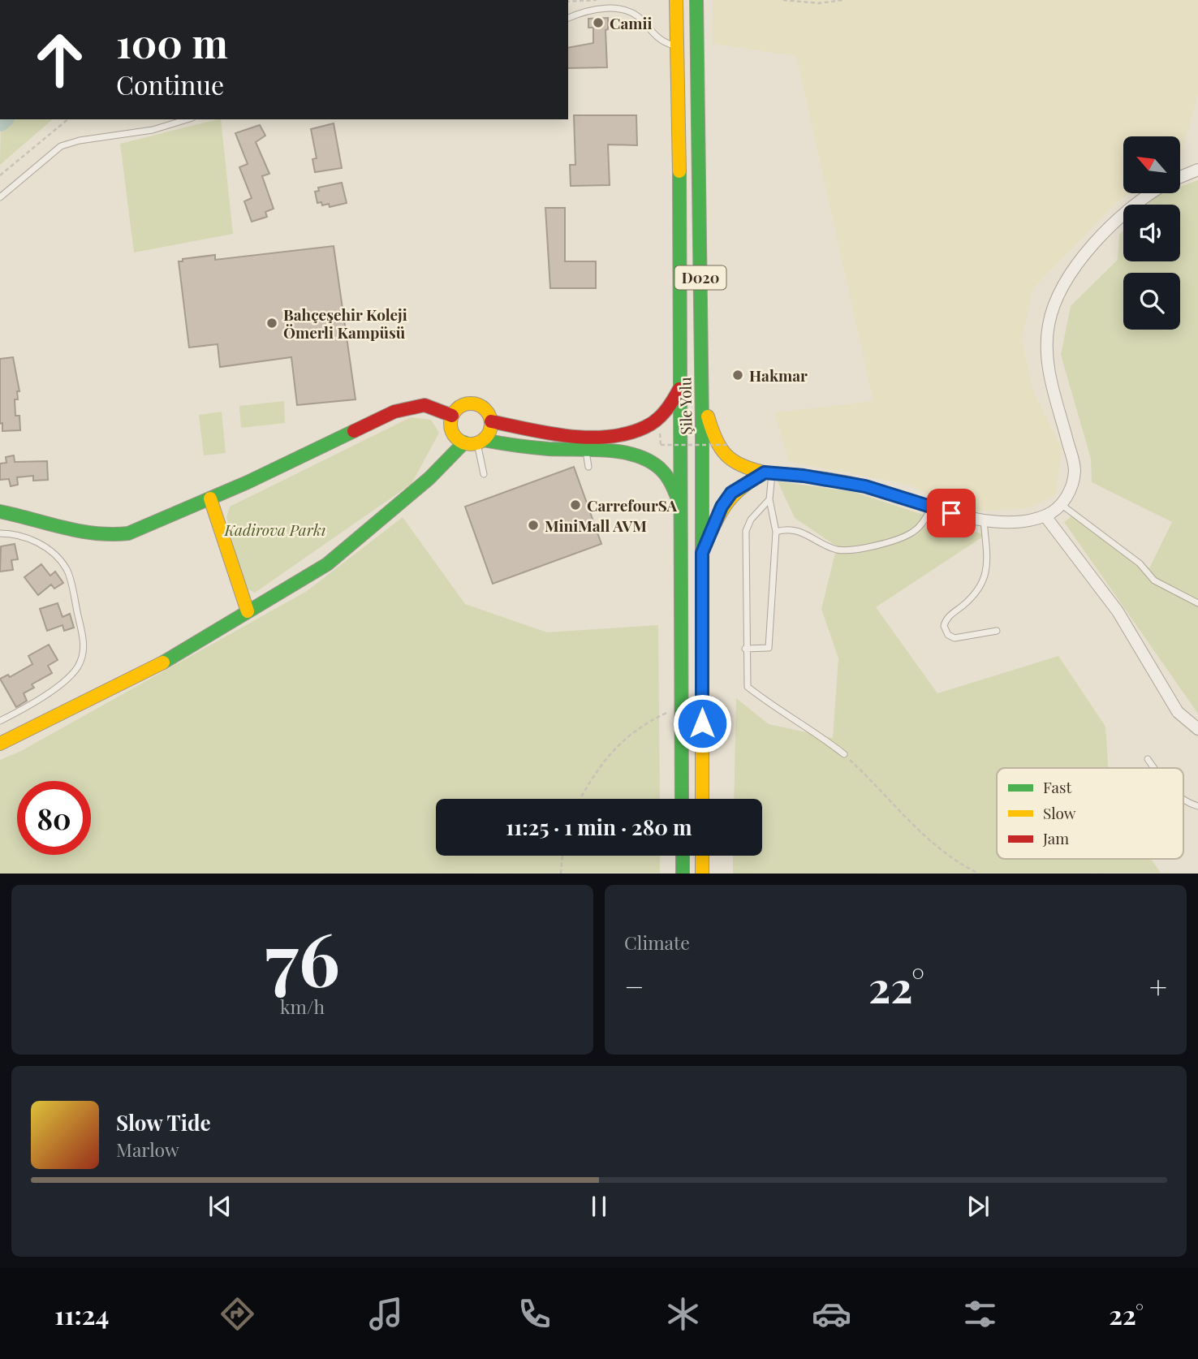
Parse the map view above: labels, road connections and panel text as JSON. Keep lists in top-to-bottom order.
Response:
{
  "streets": {
    "main road": ["D020", "Şile Yolu"]
  },
  "parks": ["Kadirova Parkı"],
  "places": [
    "Camii",
    "Bahçeşehir Koleji Ömerli Kampüsü",
    "Hakmar",
    "CarrefourSA",
    "MiniMall AVM"
  ],
  "legend": ["Fast", "Slow", "Jam"],
  "north": "top left",
  "page": {
    "turn": ["100 m", "Continue"],
    "limit": "80",
    "trip": "11:25 · 1 min · 280 m",
    "tile": [
      ["76", "km/h"],
      "Climate"
    ],
    "heat": ["−", "22°", "+"],
    "song": ["Slow Tide", "Marlow"],
    "tabs": ["11:24", "22°"]
  }
}
